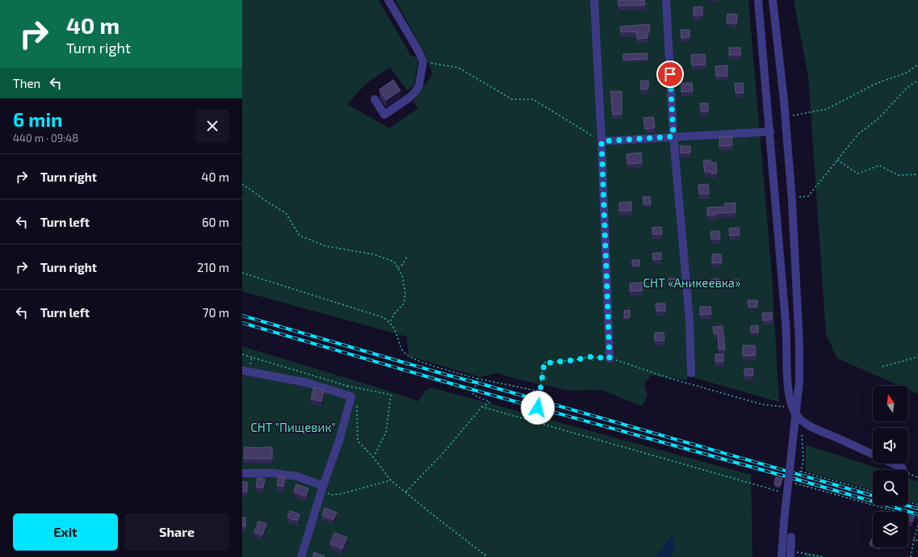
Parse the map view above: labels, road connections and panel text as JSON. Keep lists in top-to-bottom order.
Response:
{
  "parks": ["СНТ «Аникеевка»", "СНТ \"Пищевик\""],
  "north": "top",
  "page": {
    "turn": ["40 m", "Turn right"],
    "then": "Then",
    "heading": ["6 min", "440 m · 09:48"],
    "list": [
      {
        "name": "Turn right",
        "value": "40 m"
      },
      {
        "name": "Turn left",
        "value": "60 m"
      },
      {
        "name": "Turn right",
        "value": "210 m"
      },
      {
        "name": "Turn left",
        "value": "70 m"
      }
    ],
    "buttons": ["Exit", "Share"]
  }
}
